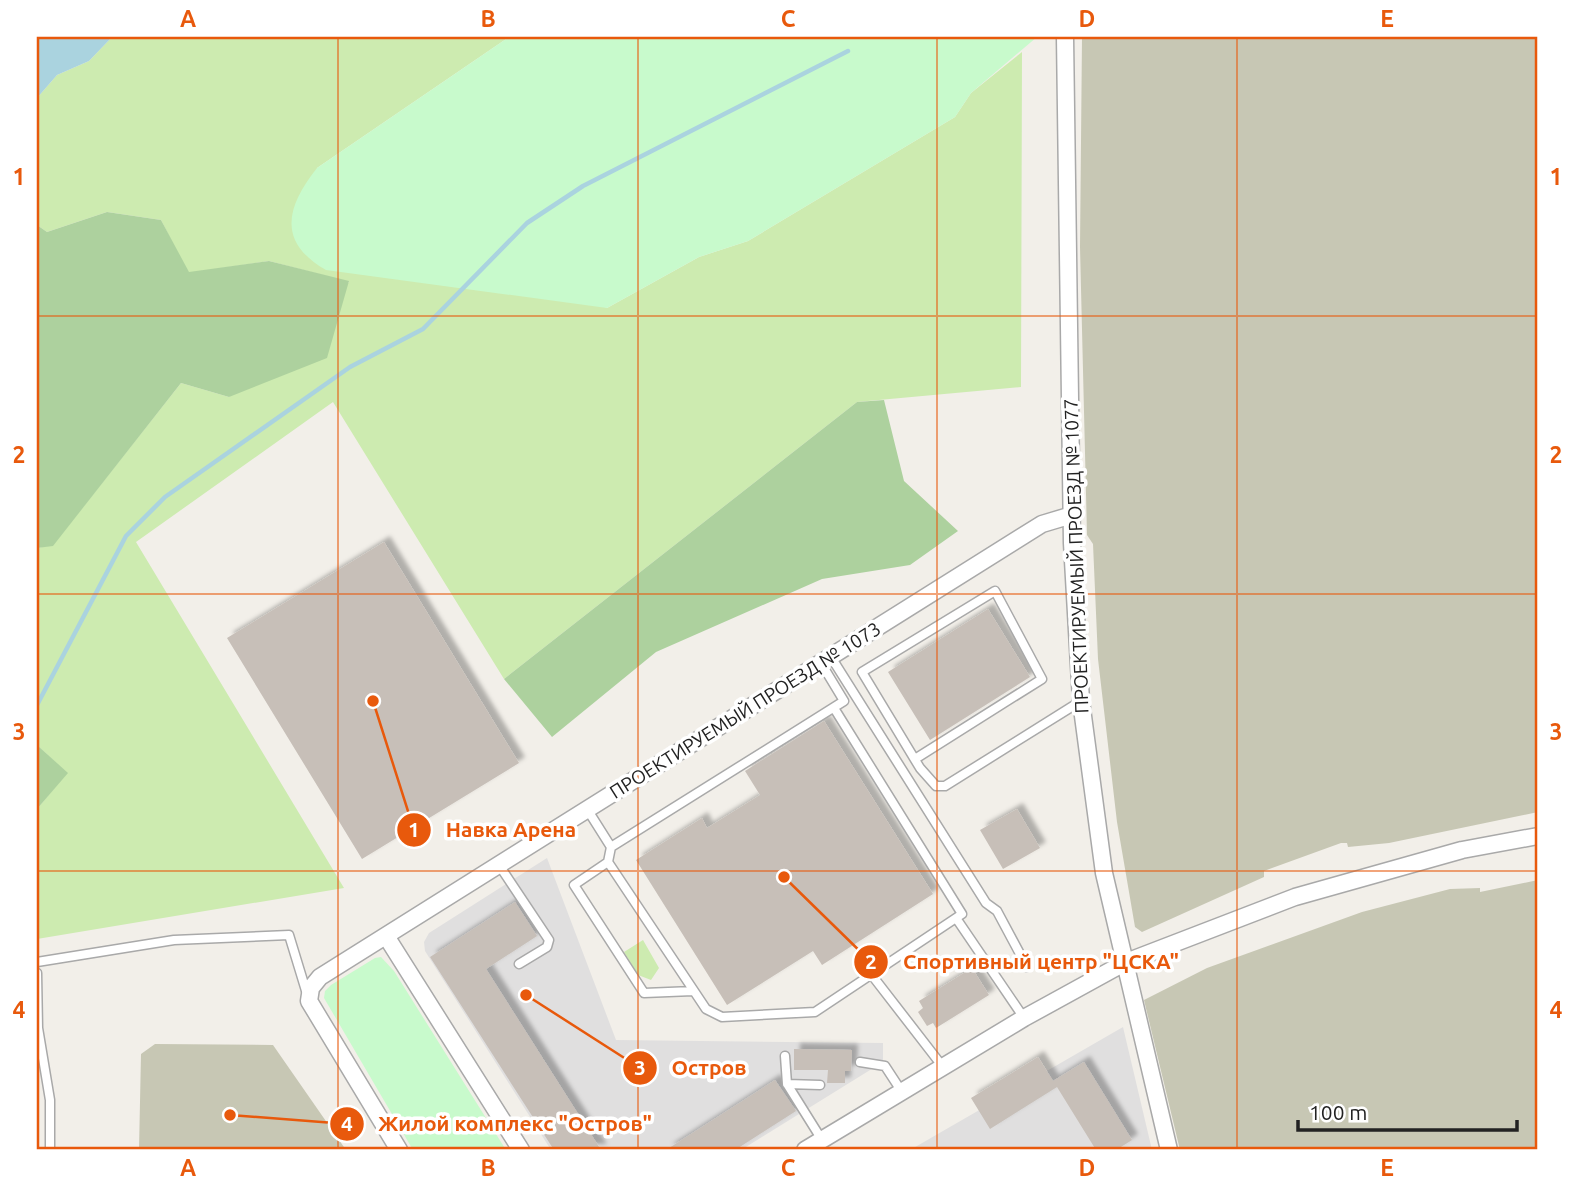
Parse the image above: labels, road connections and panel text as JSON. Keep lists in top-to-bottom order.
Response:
{
  "streets": {
    "street": ["ПРОЕКТИРУЕМЫЙ ПРОЕЗД № 1077", "ПРОЕКТИРУЕМЫЙ ПРОЕЗД № 1073"]
  },
  "crossings": [
    ["ПРОЕКТИРУЕМЫЙ ПРОЕЗД № 1077", "ПРОЕКТИРУЕМЫЙ ПРОЕЗД № 1073"]
  ],
  "places": [
    "Навка Арена",
    "Спортивный центр \"ЦСКА\"",
    "Остров",
    "Жилой комплекс \"Остров\""
  ],
  "scale_bar": "100 m",
  "grid": {
    "columns": [
      "A",
      "B",
      "C",
      "D",
      "E"
    ],
    "rows": [
      "1",
      "2",
      "3",
      "4"
    ]
  }
}
